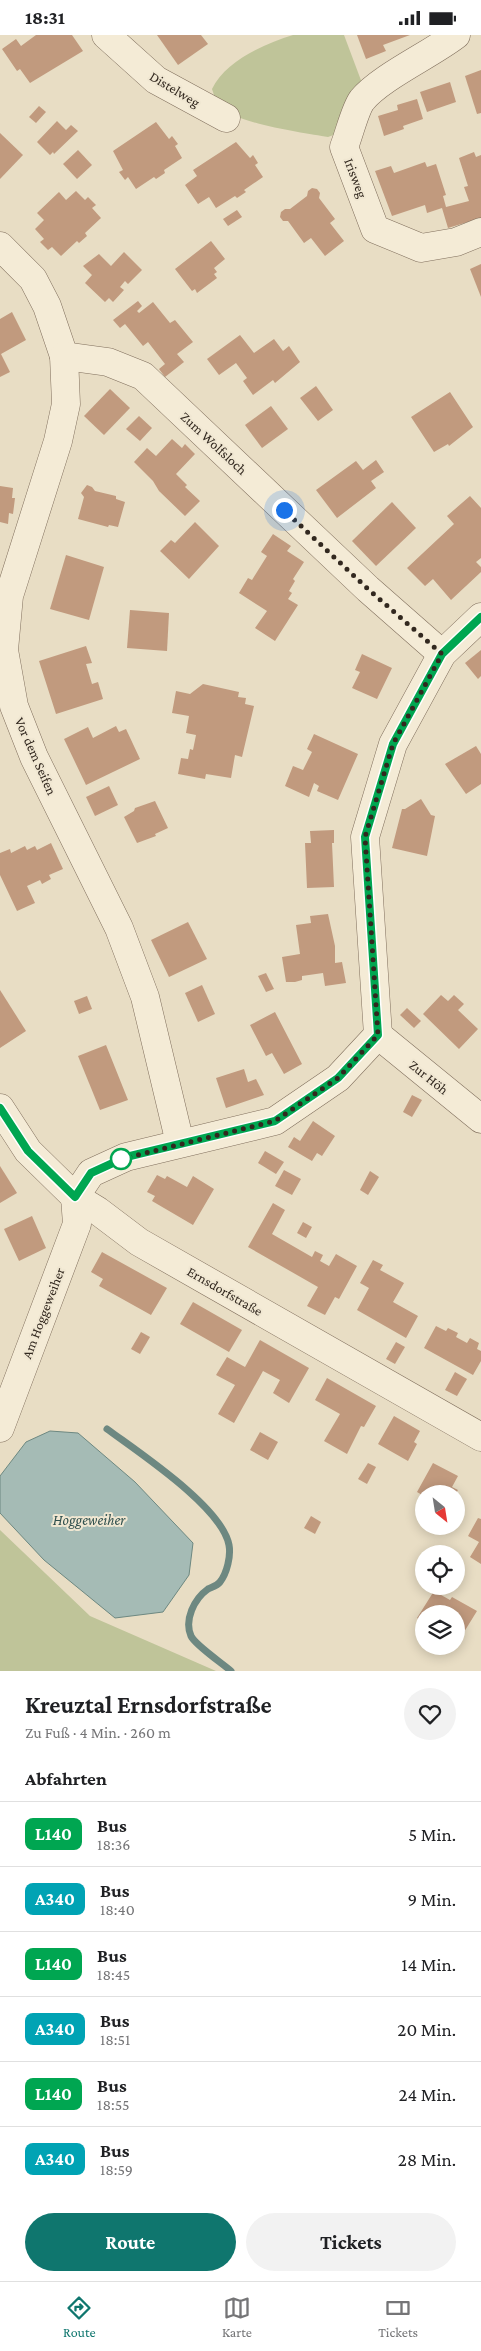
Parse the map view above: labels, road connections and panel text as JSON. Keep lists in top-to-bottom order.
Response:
{
  "streets": {
    "street": [
      "Distelweg",
      "Irisweg",
      "Zum Wolfsloch",
      "Vor dem Seifen",
      "Zur Höh",
      "Ernsdorfstraße",
      "Am Hoggeweiher"
    ]
  },
  "crossings": [
    ["Zum Wolfsloch", "Vor dem Seifen"],
    ["Ernsdorfstraße", "Am Hoggeweiher"]
  ],
  "water": ["Hoggeweiher"],
  "lines": ["bus line L140"],
  "north": "bottom right",
  "page": {
    "status": "18:31",
    "heading": [
      ["Kreuztal Ernsdorfstraße", "Zu Fuß · 4 Min. · 260 m"],
      "Abfahrten"
    ],
    "list": [
      {
        "mark": "L140",
        "name": "Bus",
        "note": "18:36",
        "value": "5 Min."
      },
      {
        "mark": "A340",
        "name": "Bus",
        "note": "18:40",
        "value": "9 Min."
      },
      {
        "mark": "L140",
        "name": "Bus",
        "note": "18:45",
        "value": "14 Min."
      },
      {
        "mark": "A340",
        "name": "Bus",
        "note": "18:51",
        "value": "20 Min."
      },
      {
        "mark": "L140",
        "name": "Bus",
        "note": "18:55",
        "value": "24 Min."
      },
      {
        "mark": "A340",
        "name": "Bus",
        "note": "18:59",
        "value": "28 Min."
      }
    ],
    "buttons": ["Route", "Tickets"],
    "tabs": ["Route", "Karte", "Tickets"]
  }
}
